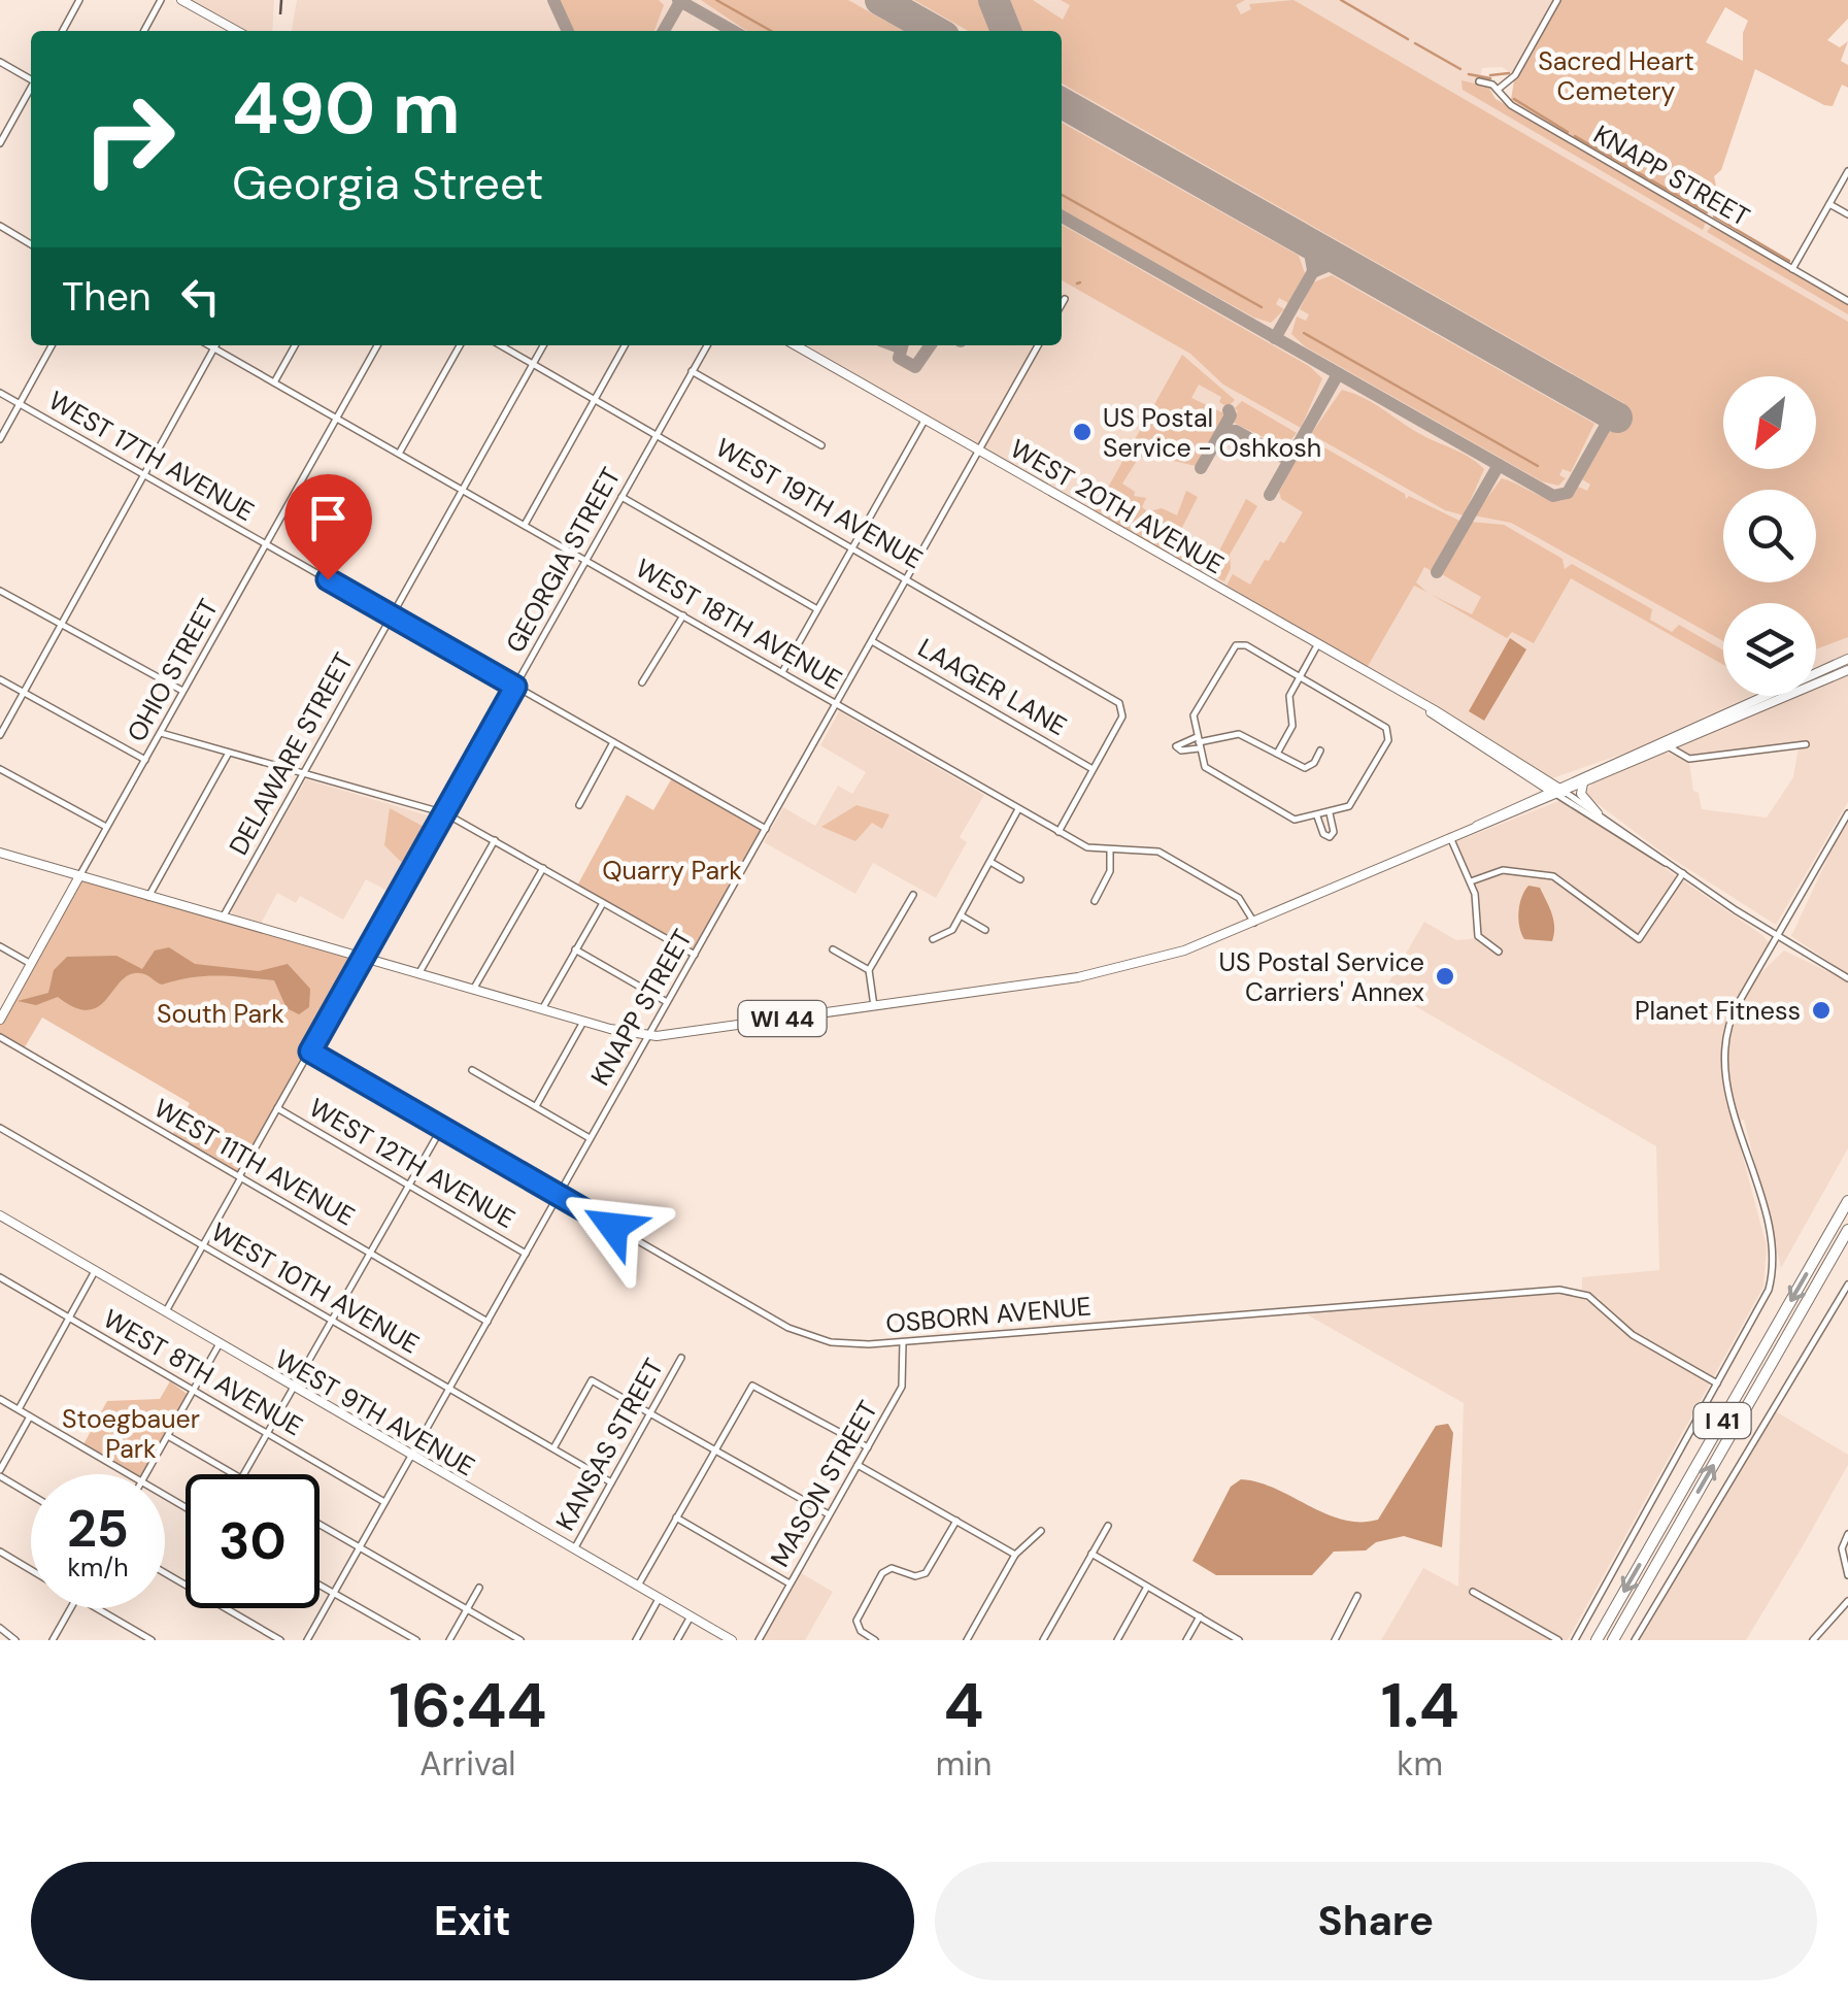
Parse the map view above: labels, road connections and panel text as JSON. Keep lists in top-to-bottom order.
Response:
{
  "streets": {
    "highway": ["I 41"],
    "main road": [
      "WEST 20TH AVENUE",
      "OHIO STREET",
      "WI 44",
      "WEST 9TH AVENUE"
    ],
    "street": [
      "KNAPP STREET",
      "WEST 17TH AVENUE",
      "WEST 19TH AVENUE",
      "GEORGIA STREET",
      "WEST 18TH AVENUE",
      "LAAGER LANE",
      "DELAWARE STREET",
      "WEST 11TH AVENUE",
      "WEST 12TH AVENUE",
      "WEST 10TH AVENUE",
      "OSBORN AVENUE",
      "WEST 8TH AVENUE",
      "KANSAS STREET",
      "MASON STREET"
    ]
  },
  "crossings": [
    ["KNAPP STREET", "WEST 17TH AVENUE"],
    ["KNAPP STREET", "WEST 19TH AVENUE"],
    ["KNAPP STREET", "WEST 20TH AVENUE"],
    ["KNAPP STREET", "WEST 18TH AVENUE"],
    ["KNAPP STREET", "LAAGER LANE"],
    ["KNAPP STREET", "WI 44"],
    ["KNAPP STREET", "WEST 11TH AVENUE"],
    ["KNAPP STREET", "WEST 12TH AVENUE"],
    ["KNAPP STREET", "WEST 10TH AVENUE"],
    ["KNAPP STREET", "OSBORN AVENUE"],
    ["KNAPP STREET", "WEST 8TH AVENUE"],
    ["KNAPP STREET", "WEST 9TH AVENUE"],
    ["WEST 17TH AVENUE", "GEORGIA STREET"],
    ["WEST 17TH AVENUE", "OHIO STREET"],
    ["WEST 17TH AVENUE", "DELAWARE STREET"],
    ["WEST 19TH AVENUE", "GEORGIA STREET"],
    ["WEST 19TH AVENUE", "LAAGER LANE"],
    ["WEST 19TH AVENUE", "DELAWARE STREET"],
    ["WEST 20TH AVENUE", "WI 44"],
    ["GEORGIA STREET", "WEST 18TH AVENUE"],
    ["GEORGIA STREET", "WI 44"],
    ["GEORGIA STREET", "WEST 11TH AVENUE"],
    ["GEORGIA STREET", "WEST 12TH AVENUE"],
    ["GEORGIA STREET", "WEST 10TH AVENUE"],
    ["GEORGIA STREET", "OSBORN AVENUE"],
    ["GEORGIA STREET", "WEST 9TH AVENUE"],
    ["WEST 18TH AVENUE", "OHIO STREET"],
    ["WEST 18TH AVENUE", "DELAWARE STREET"],
    ["WEST 18TH AVENUE", "WI 44"],
    ["OHIO STREET", "WI 44"],
    ["DELAWARE STREET", "WI 44"],
    ["WEST 10TH AVENUE", "KANSAS STREET"],
    ["OSBORN AVENUE", "MASON STREET"],
    ["WEST 9TH AVENUE", "KANSAS STREET"]
  ],
  "parks": [
    "Sacred Heart Cemetery",
    "Quarry Park",
    "South Park",
    "Stoegbauer Park"
  ],
  "places": ["US Postal Service - Oshkosh", "US Postal Service Carriers' Annex", "Planet Fitness"],
  "north": "bottom left",
  "page": {
    "turn": ["490 m", "Georgia Street"],
    "then": "Then",
    "speed": "25 km/h",
    "limit": "30",
    "eta": [
      "16:44",
      "Arrival",
      "4",
      "min",
      "1.4",
      "km"
    ],
    "buttons": ["Exit", "Share"]
  }
}
